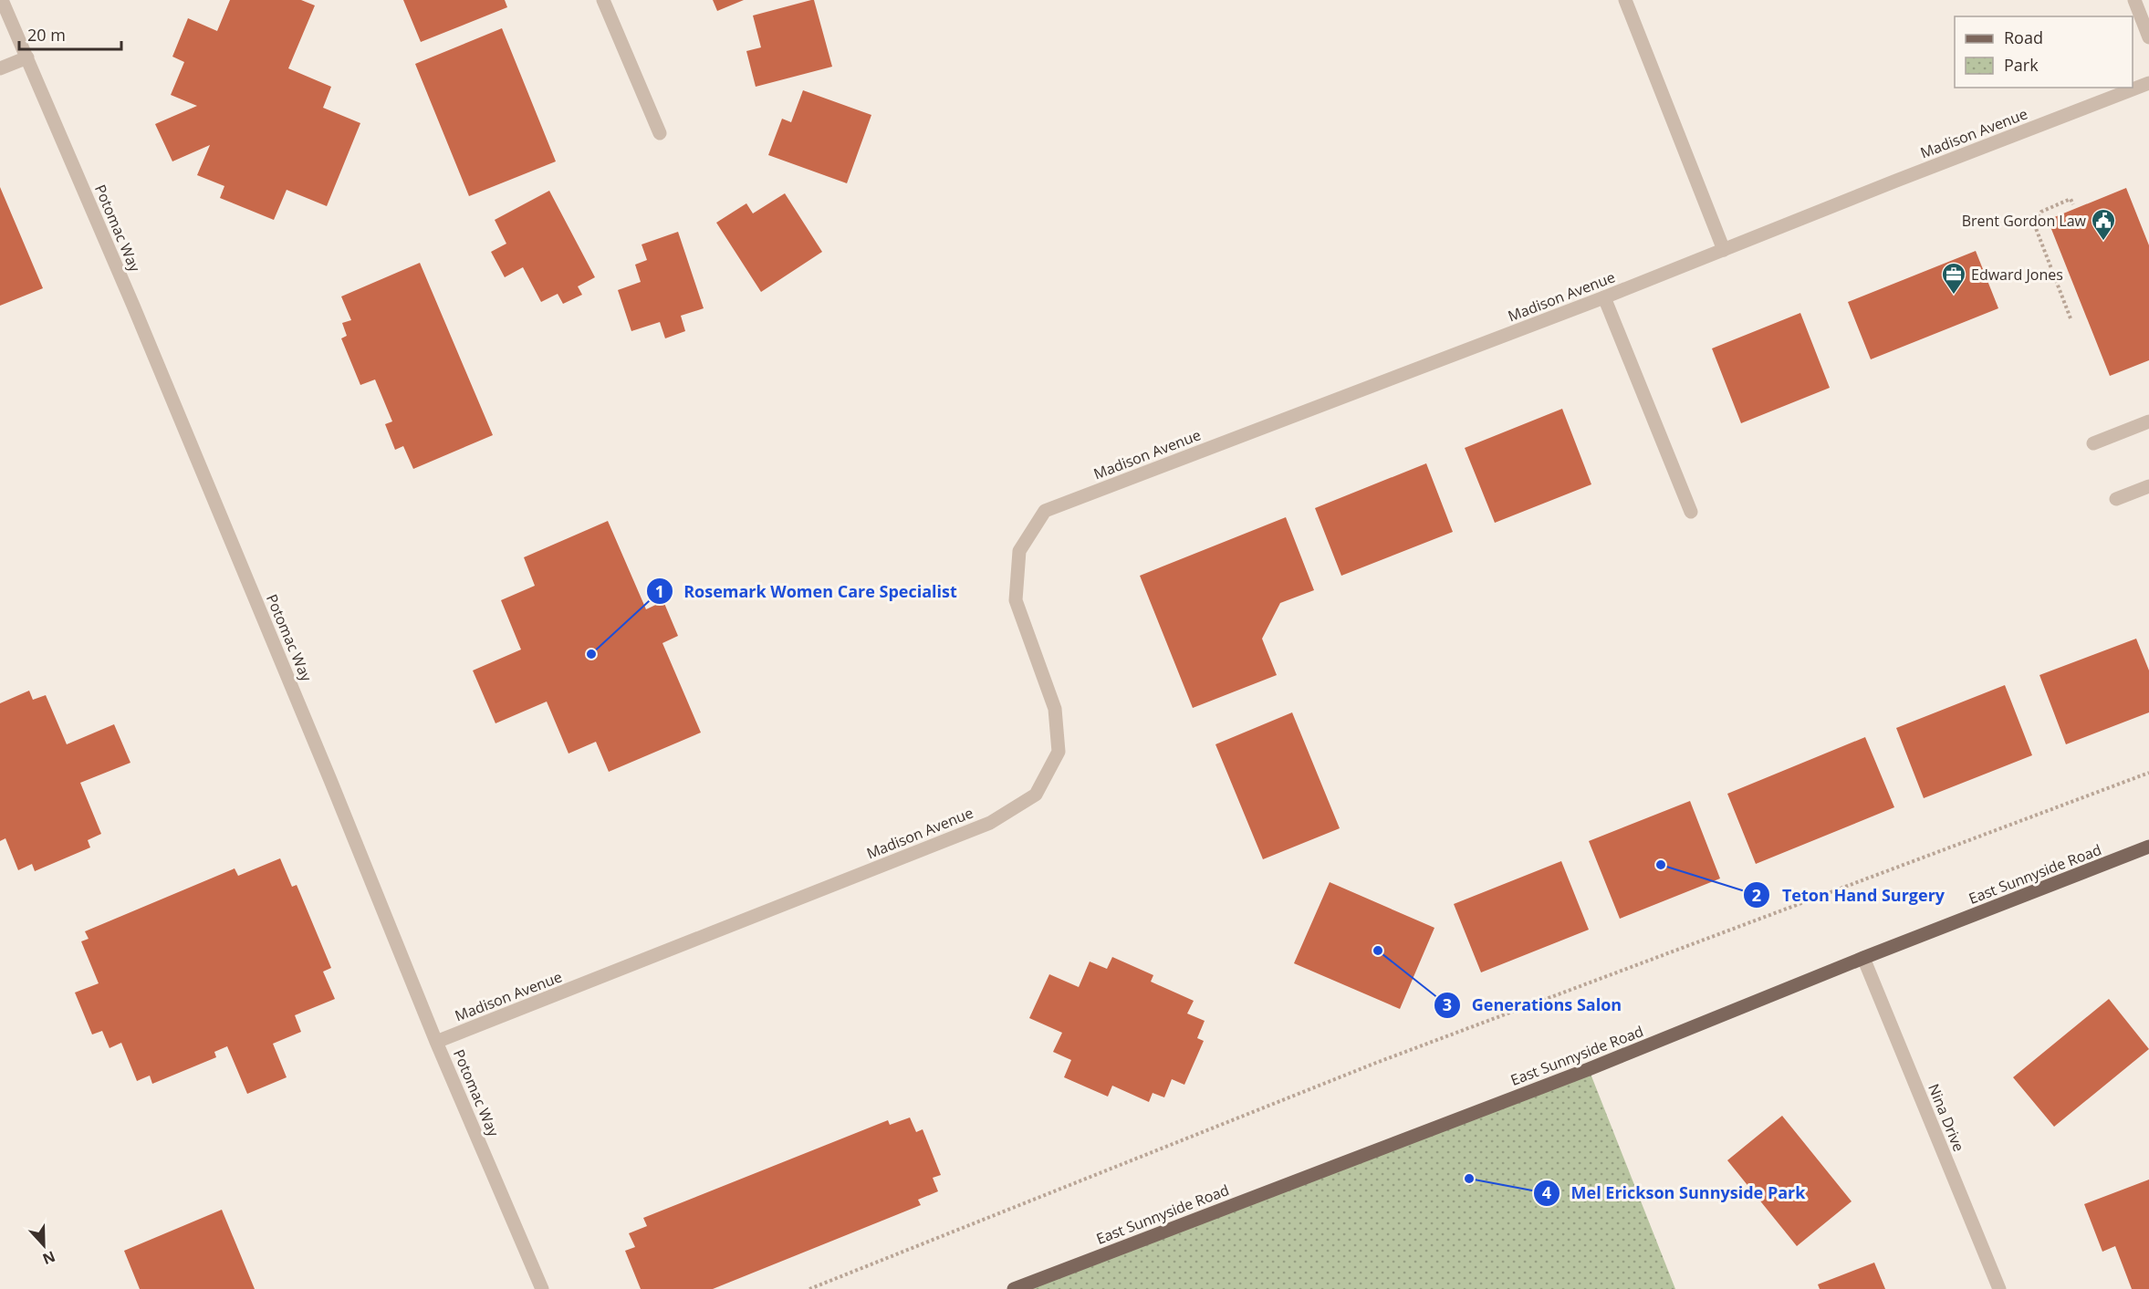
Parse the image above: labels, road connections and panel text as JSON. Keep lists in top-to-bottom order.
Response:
{
  "streets": {
    "main road": ["East Sunnyside Road"],
    "street": ["Madison Avenue", "Potomac Way", "Nina Drive"]
  },
  "crossings": [
    ["Madison Avenue", "Potomac Way"],
    ["East Sunnyside Road", "Nina Drive"]
  ],
  "places": {
    "public building": ["Brent Gordon Law"],
    "office": ["Edward Jones"],
    "other": [
      "Rosemark Women Care Specialist",
      "Teton Hand Surgery",
      "Generations Salon",
      "Mel Erickson Sunnyside Park"
    ]
  },
  "legend": ["Road", "Park"],
  "scale_bar": "20 m",
  "north": "bottom"
}
